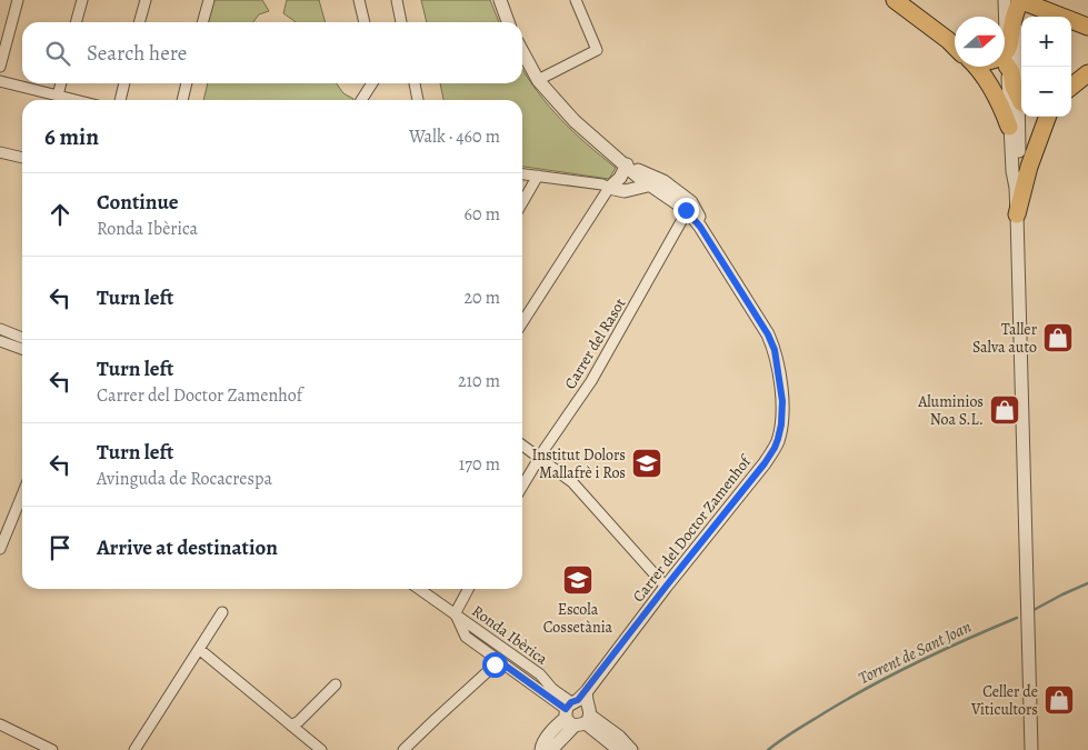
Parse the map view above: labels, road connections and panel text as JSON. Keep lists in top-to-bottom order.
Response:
{
  "streets": {
    "street": ["Carrer del Rasot", "Carrer del Doctor Zamenhof", "Ronda Ibèrica"]
  },
  "crossings": [
    ["Carrer del Rasot", "Carrer del Doctor Zamenhof"],
    ["Carrer del Doctor Zamenhof", "Ronda Ibèrica"]
  ],
  "water": ["Torrent de Sant Joan"],
  "places": {
    "shop": ["Taller Salva auto", "Aluminios Noa S.L.", "Celler de Viticultors"],
    "school or university": ["Institut Dolors Mallafrè i Ros", "Escola Cossetània"]
  },
  "north": "right",
  "page": {
    "map_buttons": ["+", "−"],
    "search": "Search here",
    "heading": ["6 min", "Walk · 460 m"],
    "list": [
      ["Continue", "Ronda Ibèrica", "60 m"],
      ["Turn left", "20 m"],
      ["Turn left", "Carrer del Doctor Zamenhof", "210 m"],
      ["Turn left", "Avinguda de Rocacrespa", "170 m"],
      "Arrive at destination"
    ]
  }
}
